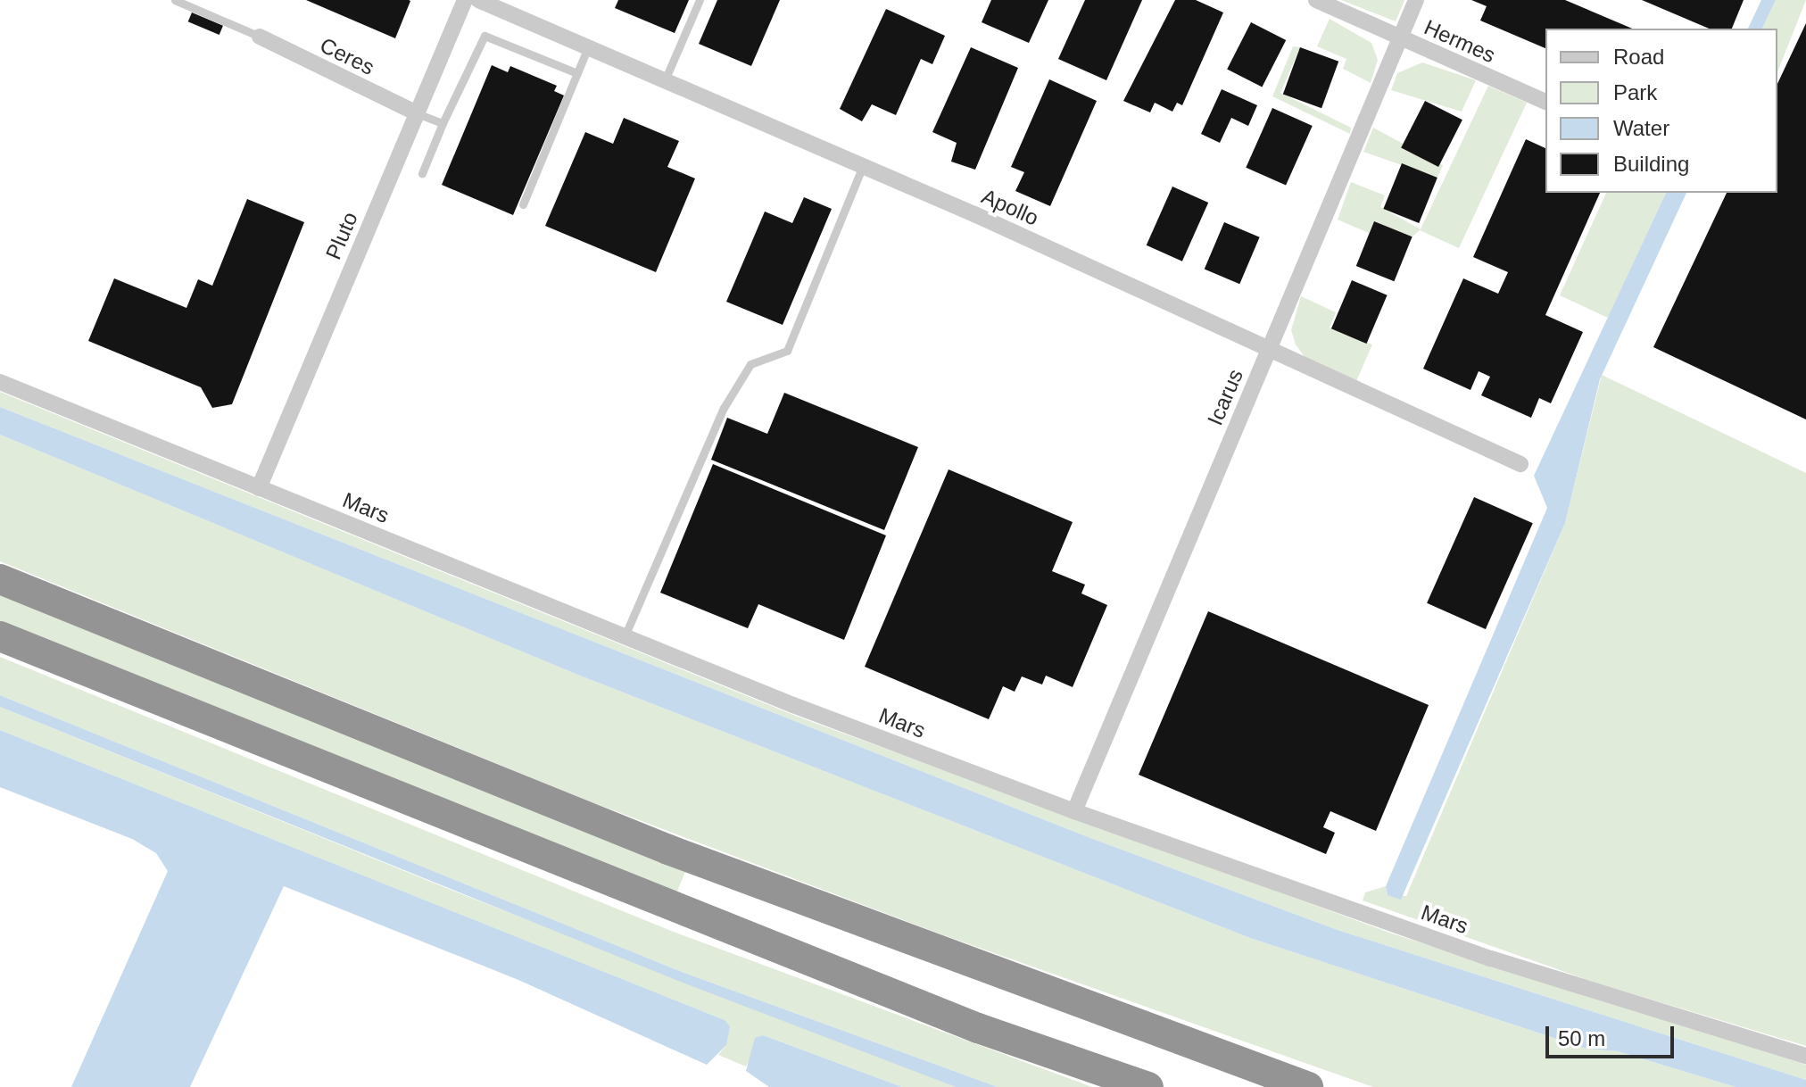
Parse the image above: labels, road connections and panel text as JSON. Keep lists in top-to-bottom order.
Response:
{
  "streets": {
    "street": [
      "Hermes",
      "Ceres",
      "Apollo",
      "Pluto",
      "Icarus",
      "Mars"
    ]
  },
  "crossings": [
    ["Hermes", "Icarus"],
    ["Ceres", "Pluto"],
    ["Apollo", "Icarus"],
    ["Pluto", "Mars"],
    ["Icarus", "Mars"]
  ],
  "legend": [
    "Road",
    "Park",
    "Water",
    "Building"
  ],
  "scale_bar": "50 m"
}
